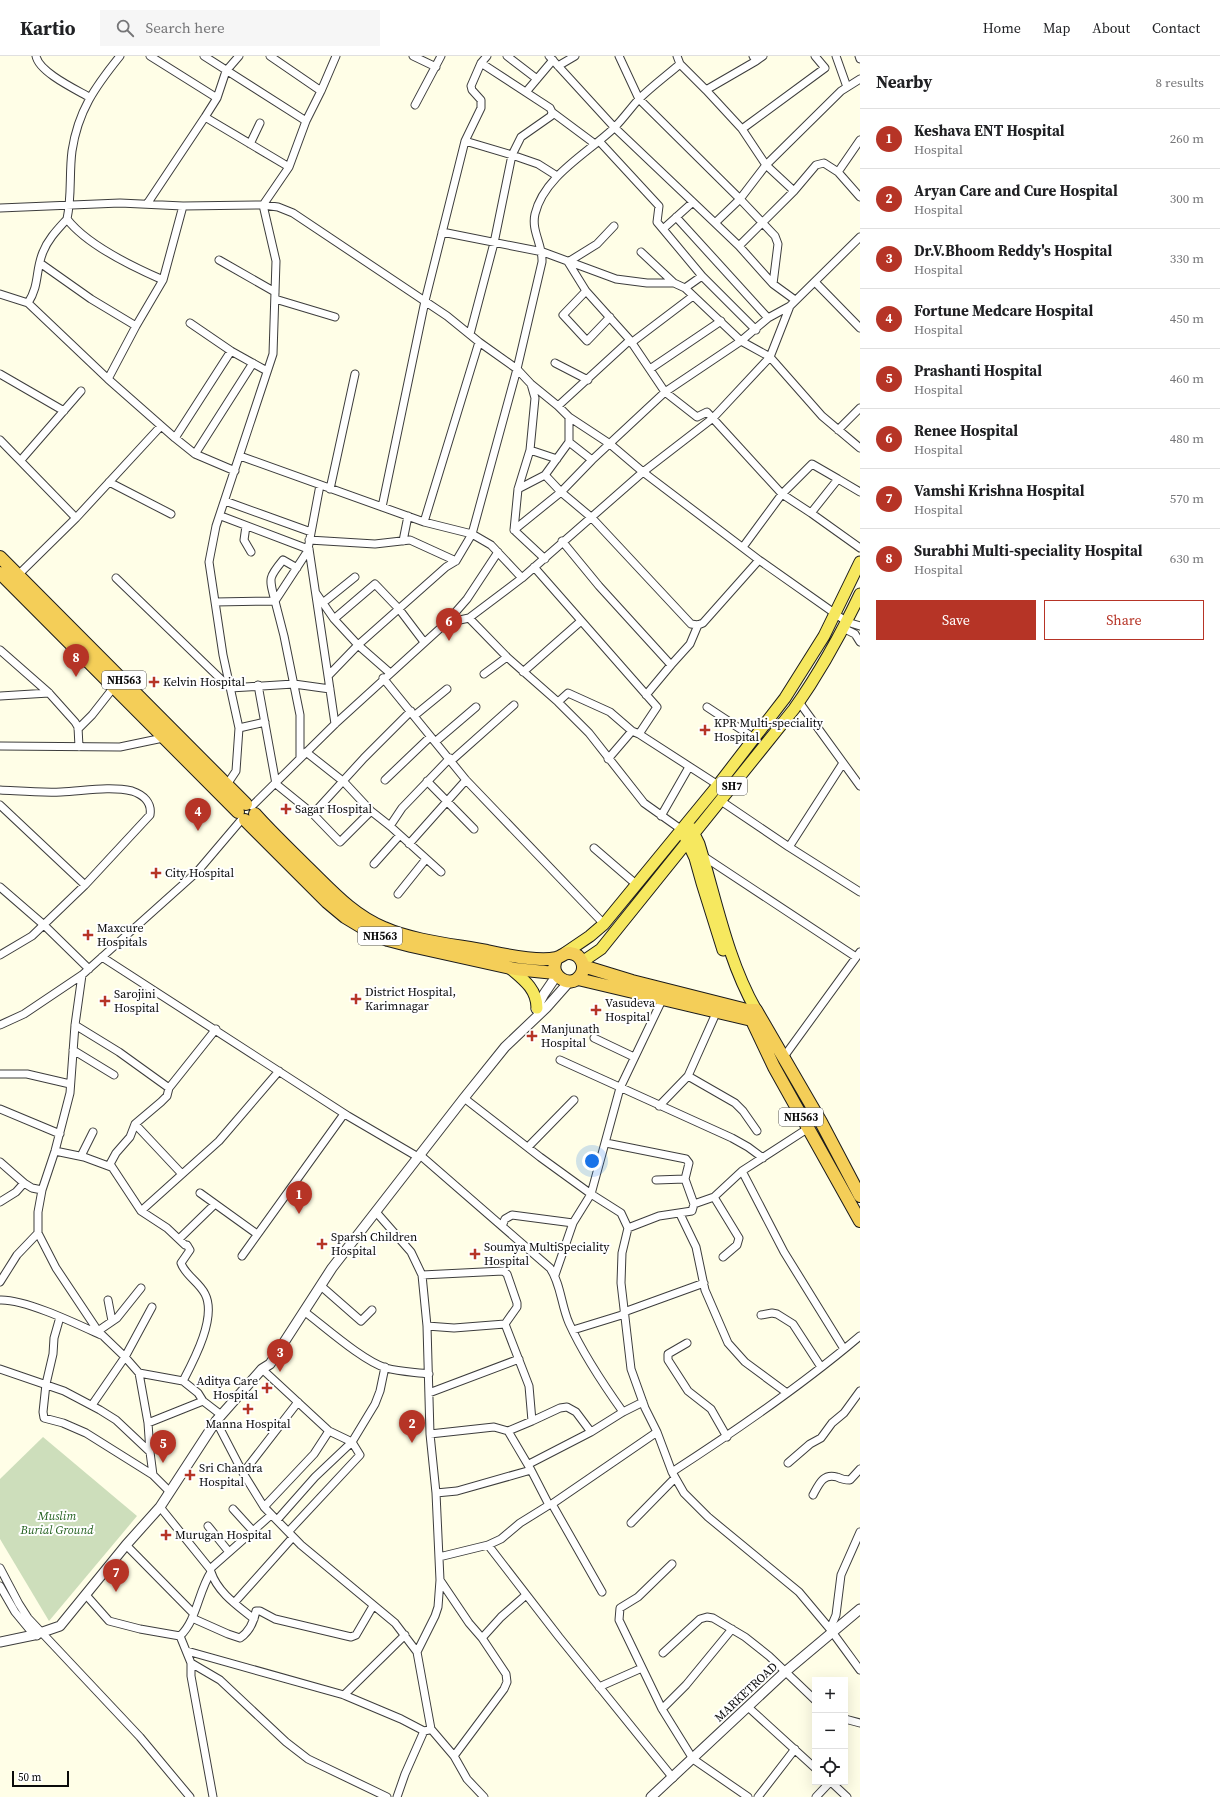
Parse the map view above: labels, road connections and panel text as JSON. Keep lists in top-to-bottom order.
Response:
{
  "streets": {
    "highway": ["NH563"],
    "main road": ["SH7"],
    "street": ["MARKETROAD"]
  },
  "crossings": [
    ["NH563", "SH7"]
  ],
  "parks": ["Muslim Burial Ground"],
  "places": {
    "health": [
      "Kelvin Hospital",
      "KPR Multi-speciality Hospital",
      "Sagar Hospital",
      "City Hospital",
      "Maxcure Hospitals",
      "District Hospital, Karimnagar",
      "Sarojini Hospital",
      "Vasudeva Hospital",
      "Manjunath Hospital",
      "Sparsh Children Hospital",
      "Soumya MultiSpeciality Hospital",
      "Aditya Care Hospital",
      "Manna Hospital",
      "Sri Chandra Hospital",
      "Murugan Hospital"
    ]
  },
  "scale_bar": "50 m",
  "page": {
    "header": "Kartio",
    "search": "Search here",
    "nav": [
      "Home",
      "Map",
      "About",
      "Contact"
    ],
    "heading": ["Nearby", "8 results"],
    "list": [
      {
        "mark": "1",
        "name": "Keshava ENT Hospital",
        "note": "Hospital",
        "value": "260 m"
      },
      {
        "mark": "2",
        "name": "Aryan Care and Cure Hospital",
        "note": "Hospital",
        "value": "300 m"
      },
      {
        "mark": "3",
        "name": "Dr.V.Bhoom Reddy's Hospital",
        "note": "Hospital",
        "value": "330 m"
      },
      {
        "mark": "4",
        "name": "Fortune Medcare Hospital",
        "note": "Hospital",
        "value": "450 m"
      },
      {
        "mark": "5",
        "name": "Prashanti Hospital",
        "note": "Hospital",
        "value": "460 m"
      },
      {
        "mark": "6",
        "name": "Renee Hospital",
        "note": "Hospital",
        "value": "480 m"
      },
      {
        "mark": "7",
        "name": "Vamshi Krishna Hospital",
        "note": "Hospital",
        "value": "570 m"
      },
      {
        "mark": "8",
        "name": "Surabhi Multi-speciality Hospital",
        "note": "Hospital",
        "value": "630 m"
      }
    ],
    "buttons": ["Save", "Share"],
    "pins": [
      "6",
      "8",
      "4",
      "1",
      "3",
      "2",
      "5",
      "7"
    ],
    "map_buttons": ["+", "−"],
    "scale": "50 m"
  }
}
